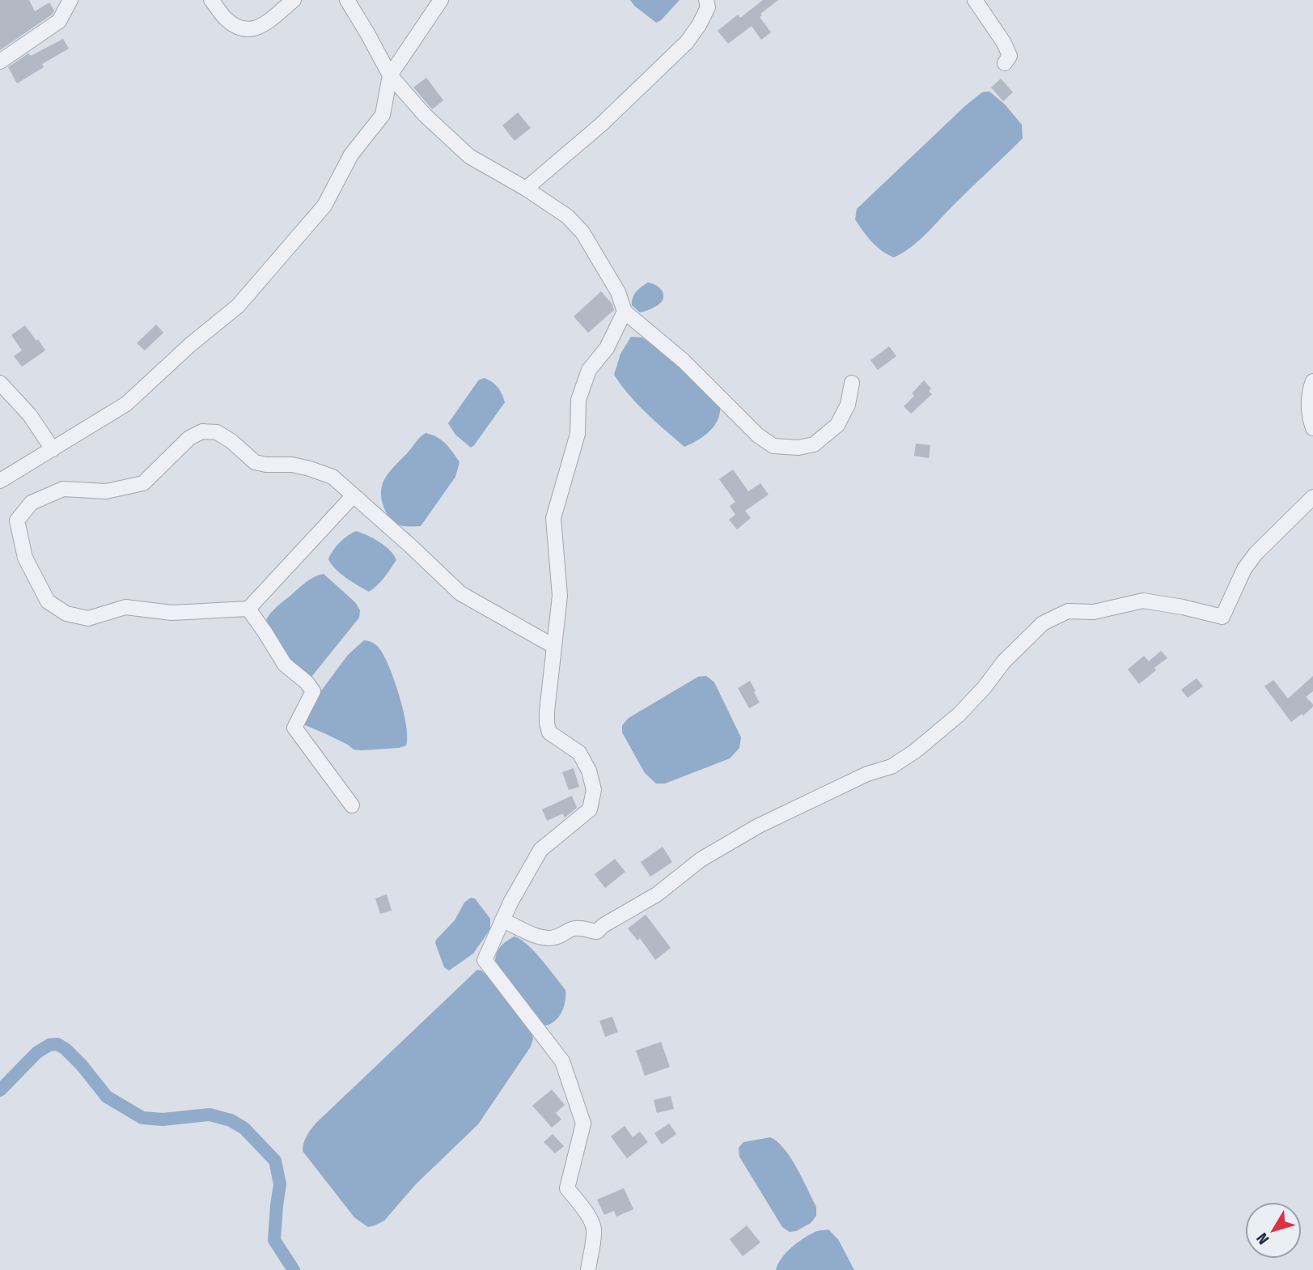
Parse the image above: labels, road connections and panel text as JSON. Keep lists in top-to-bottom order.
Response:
{
  "north": "bottom left"
}
